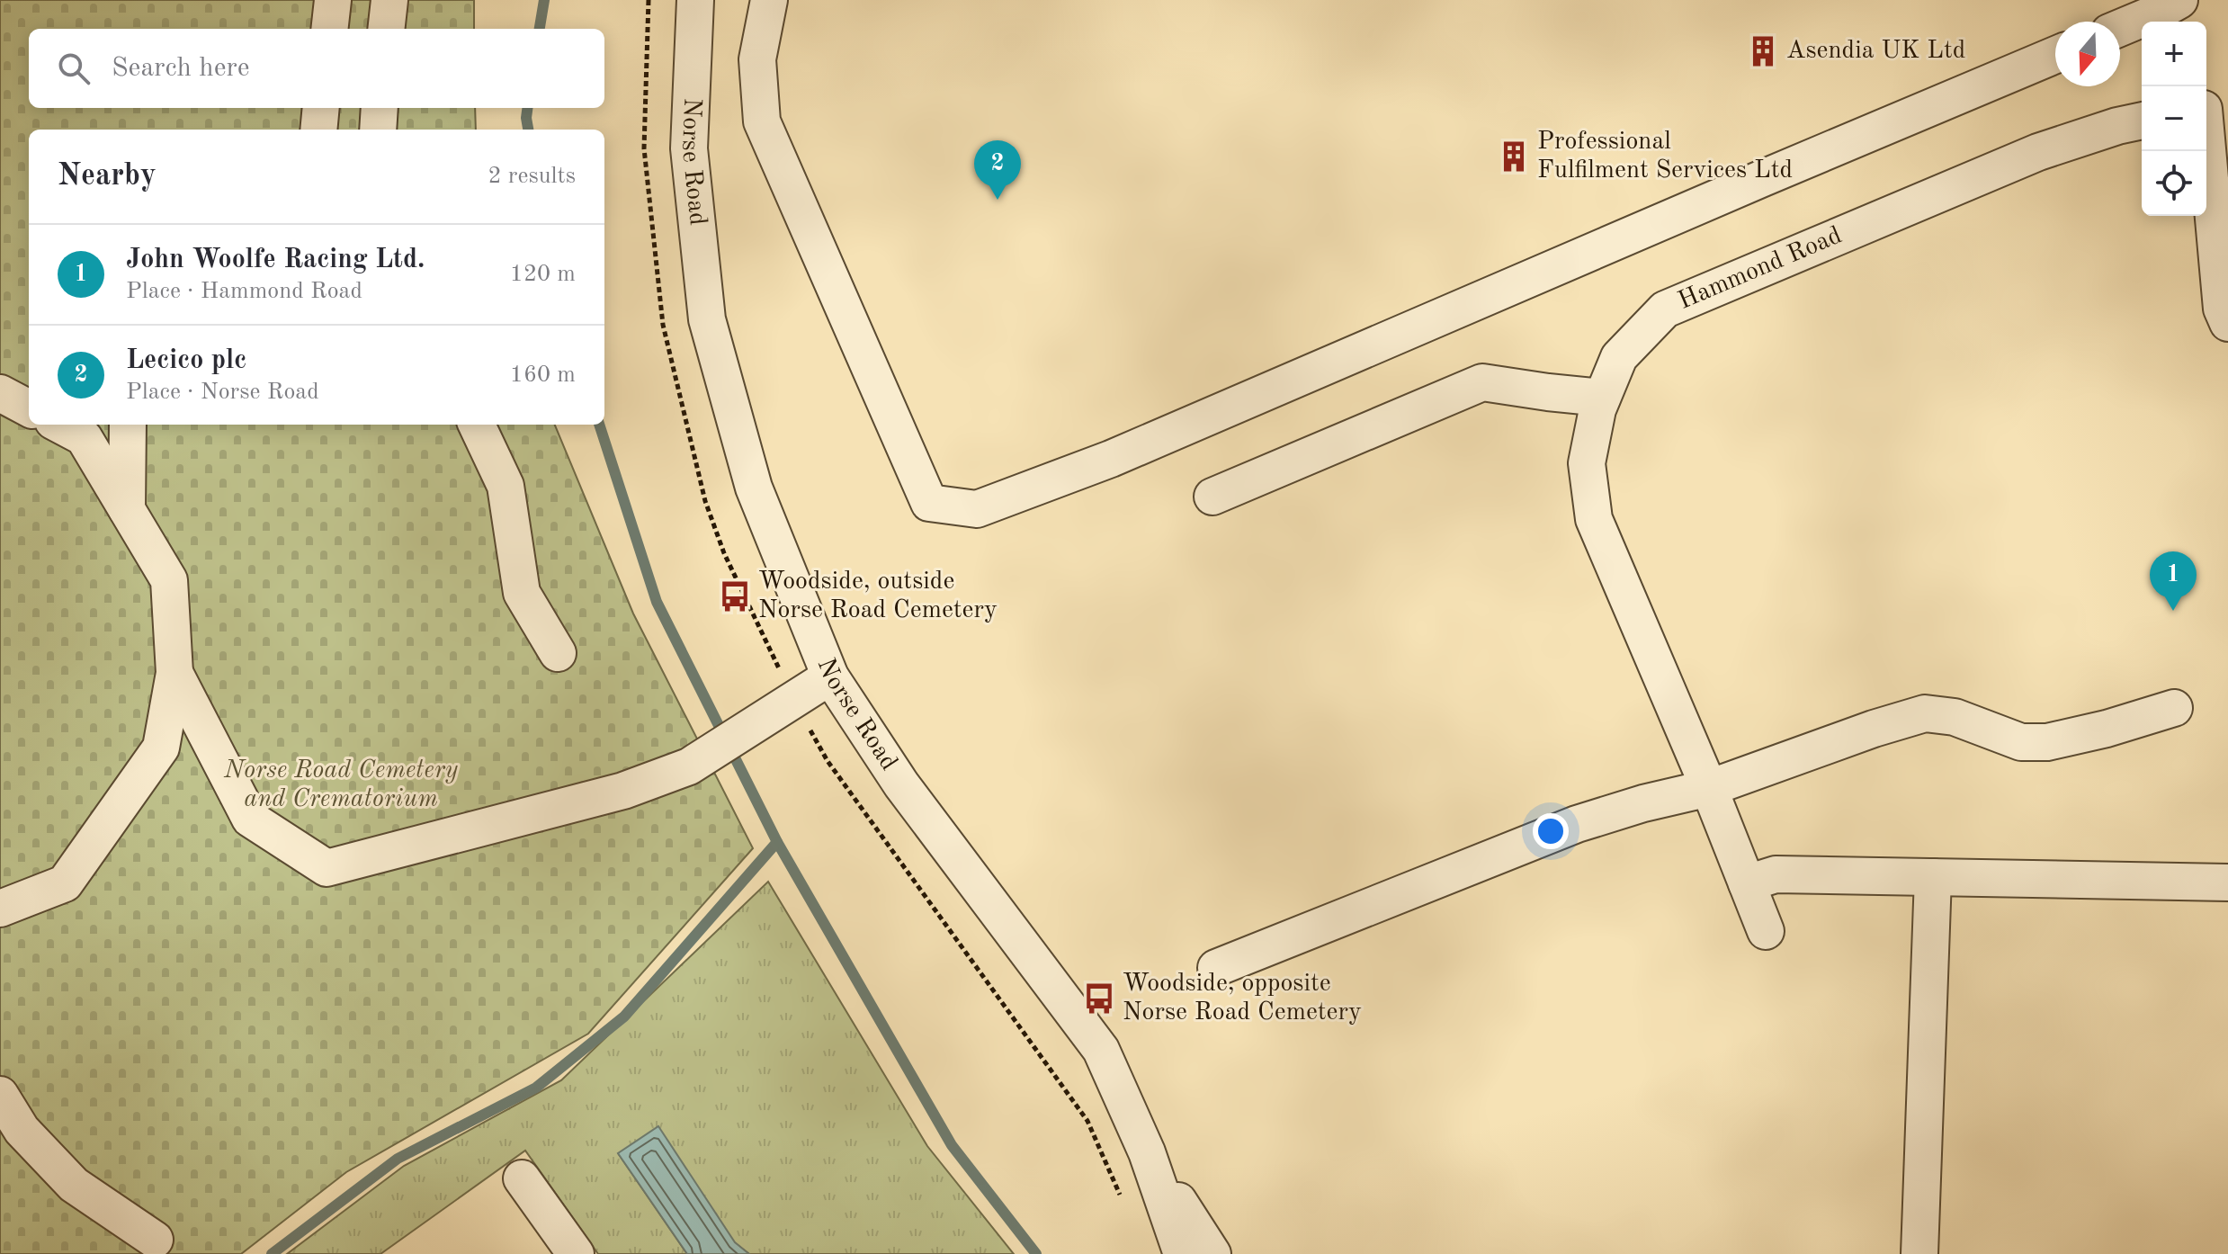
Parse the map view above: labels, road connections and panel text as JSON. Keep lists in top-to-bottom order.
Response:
{
  "streets": {
    "street": ["Norse Road", "Hammond Road"]
  },
  "parks": ["Norse Road Cemetery and Crematorium"],
  "places": {
    "building": ["Asendia UK Ltd", "Professional Fulfilment Services Ltd"],
    "bus stop": ["Woodside, outside Norse Road Cemetery", "Woodside, opposite Norse Road Cemetery"]
  },
  "north": "bottom",
  "page": {
    "map_buttons": ["+", "−"],
    "search": "Search here",
    "heading": ["Nearby", "2 results"],
    "pins": ["2", "1"],
    "list": [
      {
        "mark": "1",
        "name": "John Woolfe Racing Ltd.",
        "note": "Place · Hammond Road",
        "value": "120 m"
      },
      {
        "mark": "2",
        "name": "Lecico plc",
        "note": "Place · Norse Road",
        "value": "160 m"
      }
    ]
  }
}
